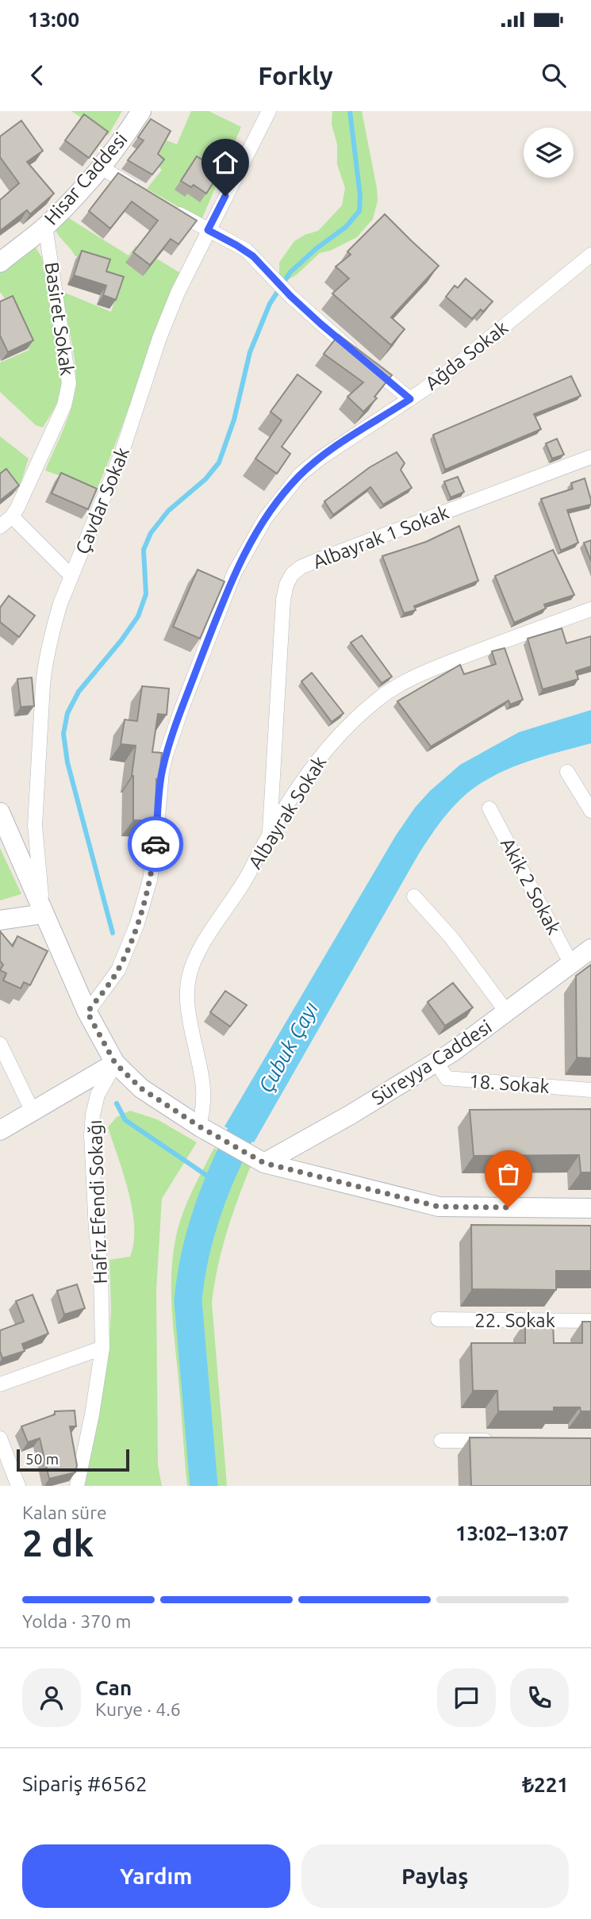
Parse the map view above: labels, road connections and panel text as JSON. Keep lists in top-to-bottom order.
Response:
{
  "streets": {
    "street": [
      "Hisar Caddesi",
      "Basiret Sokak",
      "Ağda Sokak",
      "Çavdar Sokak",
      "Albayrak 1 Sokak",
      "Albayrak Sokak",
      "Akik 2 Sokak",
      "Süreyya Caddesi",
      "18. Sokak",
      "Hafız Efendi Sokağı",
      "22. Sokak"
    ]
  },
  "crossings": [
    ["Hisar Caddesi", "Basiret Sokak"],
    ["Albayrak 1 Sokak", "Albayrak Sokak"],
    ["Akik 2 Sokak", "Süreyya Caddesi"],
    ["Süreyya Caddesi", "18. Sokak"]
  ],
  "water": ["Çubuk Çayı"],
  "scale_bar": "50 m",
  "page": {
    "status": "13:00",
    "header": "Forkly",
    "scale": "50 m",
    "heading": ["2 dk", "Kalan süre", "13:02–13:07"],
    "panel": [
      "Can",
      "Kurye · 4.6",
      "Sipariş #6562",
      "₺221"
    ],
    "bar": "Yolda · 370 m",
    "buttons": ["Yardım", "Paylaş"]
  }
}
